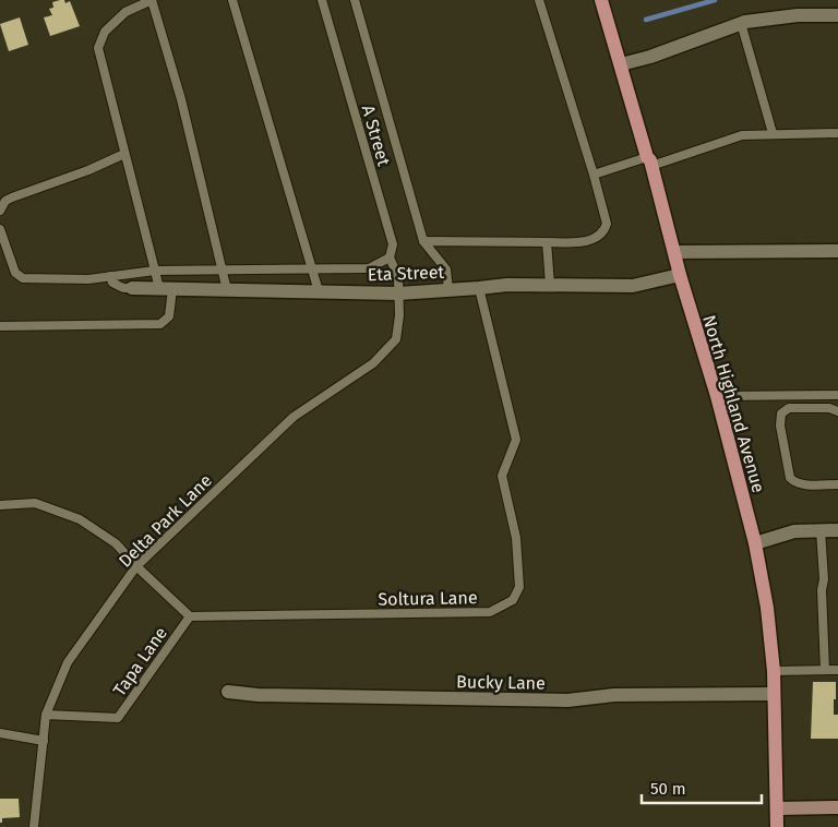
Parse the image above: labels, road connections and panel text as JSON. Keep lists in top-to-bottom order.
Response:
{
  "streets": {
    "main road": ["North Highland Avenue"],
    "street": ["Eta Street", "Bucky Lane"],
    "lane": [
      "A Street",
      "Delta Park Lane",
      "Soltura Lane",
      "Tapa Lane"
    ]
  },
  "crossings": [
    ["A Street", "Eta Street"],
    ["A Street", "Delta Park Lane"],
    ["Eta Street", "North Highland Avenue"],
    ["Eta Street", "Delta Park Lane"],
    ["Eta Street", "Soltura Lane"],
    ["North Highland Avenue", "Bucky Lane"],
    ["Delta Park Lane", "Tapa Lane"],
    ["Soltura Lane", "Tapa Lane"]
  ],
  "scale_bar": "50 m"
}
